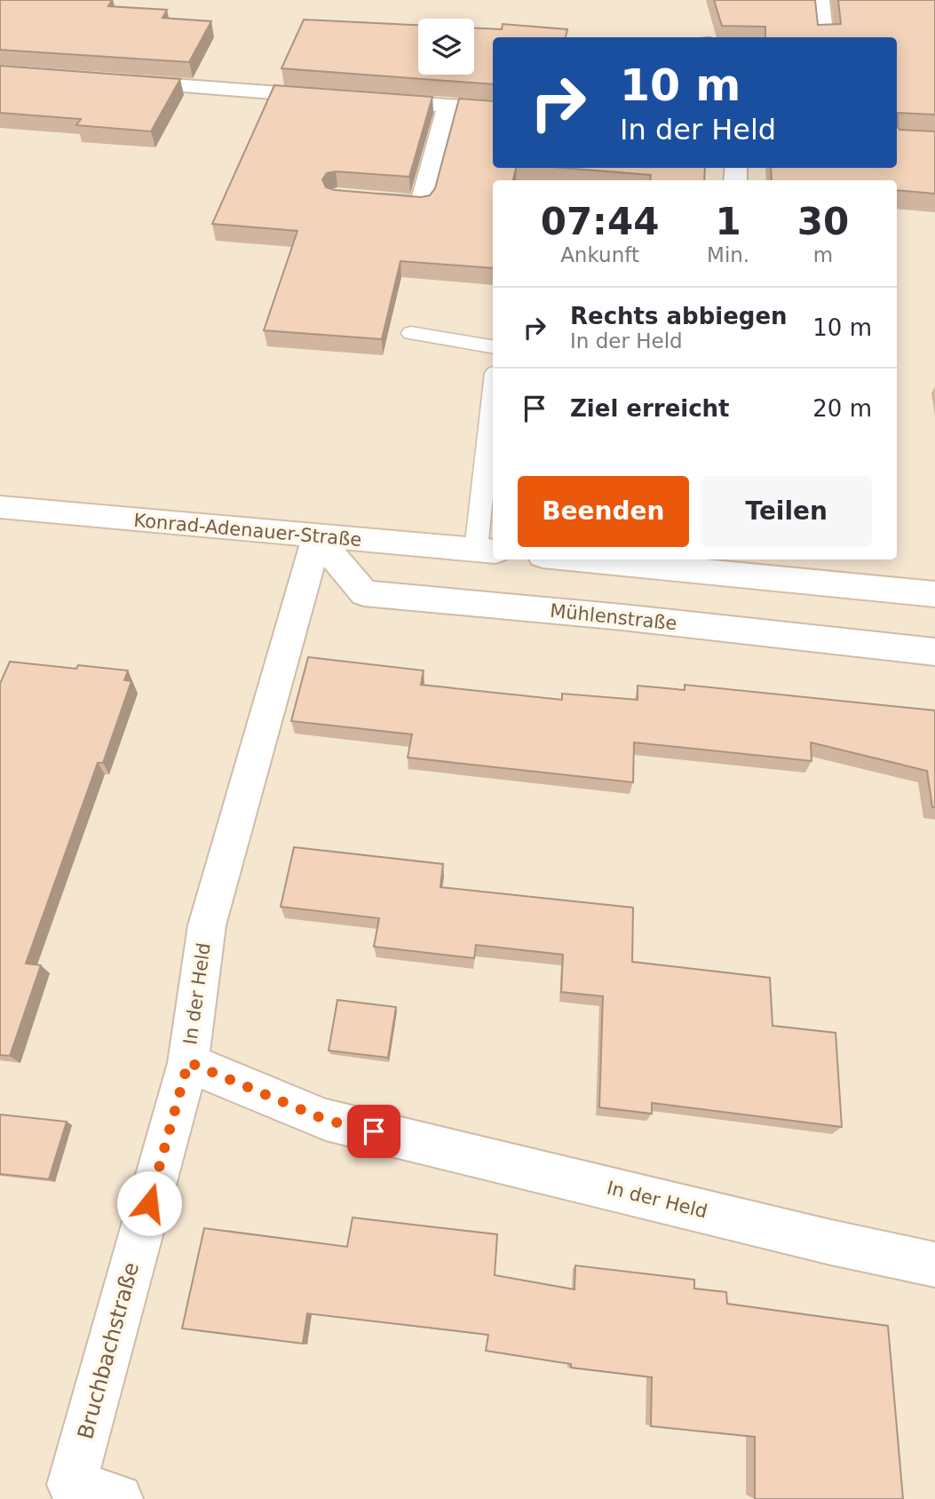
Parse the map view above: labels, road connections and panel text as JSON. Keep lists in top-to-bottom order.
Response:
{
  "streets": {
    "street": [
      "Konrad-Adenauer-Straße",
      "Mühlenstraße",
      "In der Held",
      "Bruchbachstraße"
    ]
  },
  "crossings": [
    ["Konrad-Adenauer-Straße", "Mühlenstraße"],
    ["Konrad-Adenauer-Straße", "In der Held"],
    ["Mühlenstraße", "In der Held"],
    ["In der Held", "Bruchbachstraße"]
  ],
  "page": {
    "turn": ["10 m", "In der Held"],
    "eta": [
      "07:44",
      "Ankunft",
      "1",
      "Min.",
      "30",
      "m"
    ],
    "list": [
      {
        "name": "Rechts abbiegen",
        "note": "In der Held",
        "value": "10 m"
      },
      {
        "name": "Ziel erreicht",
        "value": "20 m"
      }
    ],
    "buttons": ["Beenden", "Teilen"]
  }
}
